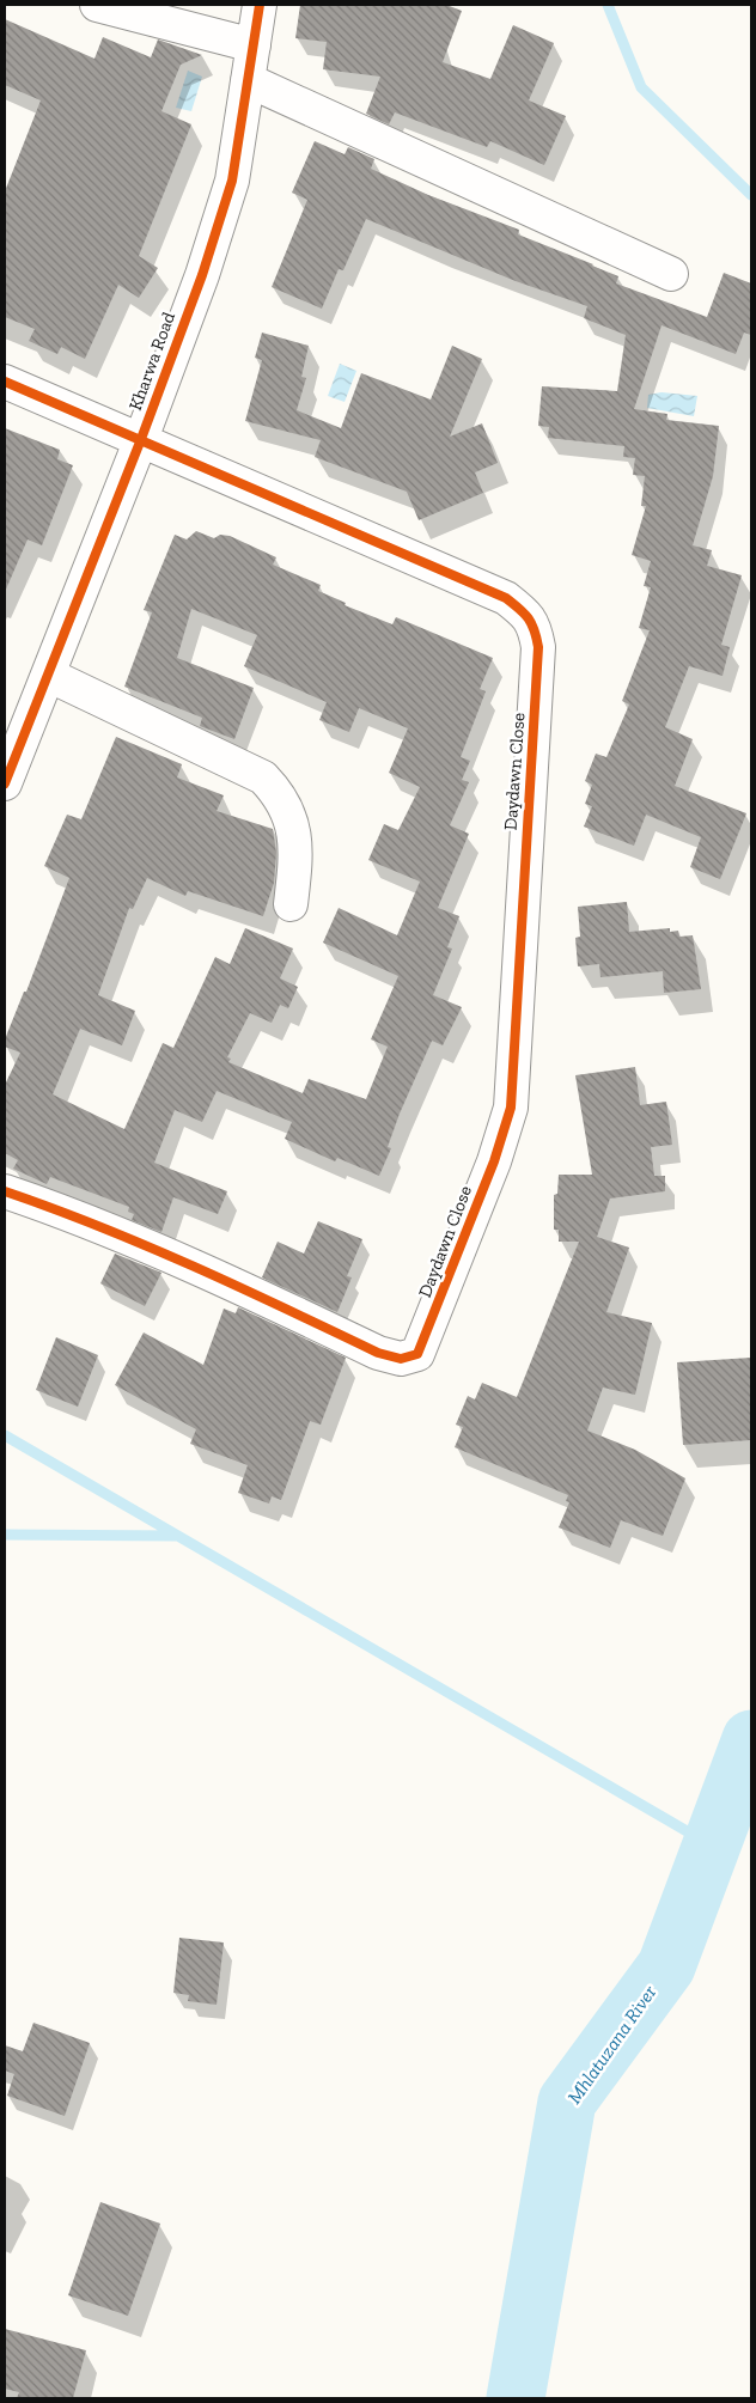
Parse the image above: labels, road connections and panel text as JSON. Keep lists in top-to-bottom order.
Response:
{
  "streets": {
    "street": ["Kharwa Road", "Daydawn Close"]
  },
  "crossings": [
    ["Kharwa Road", "Daydawn Close"]
  ],
  "water": ["Mhlatuzana River"]
}
